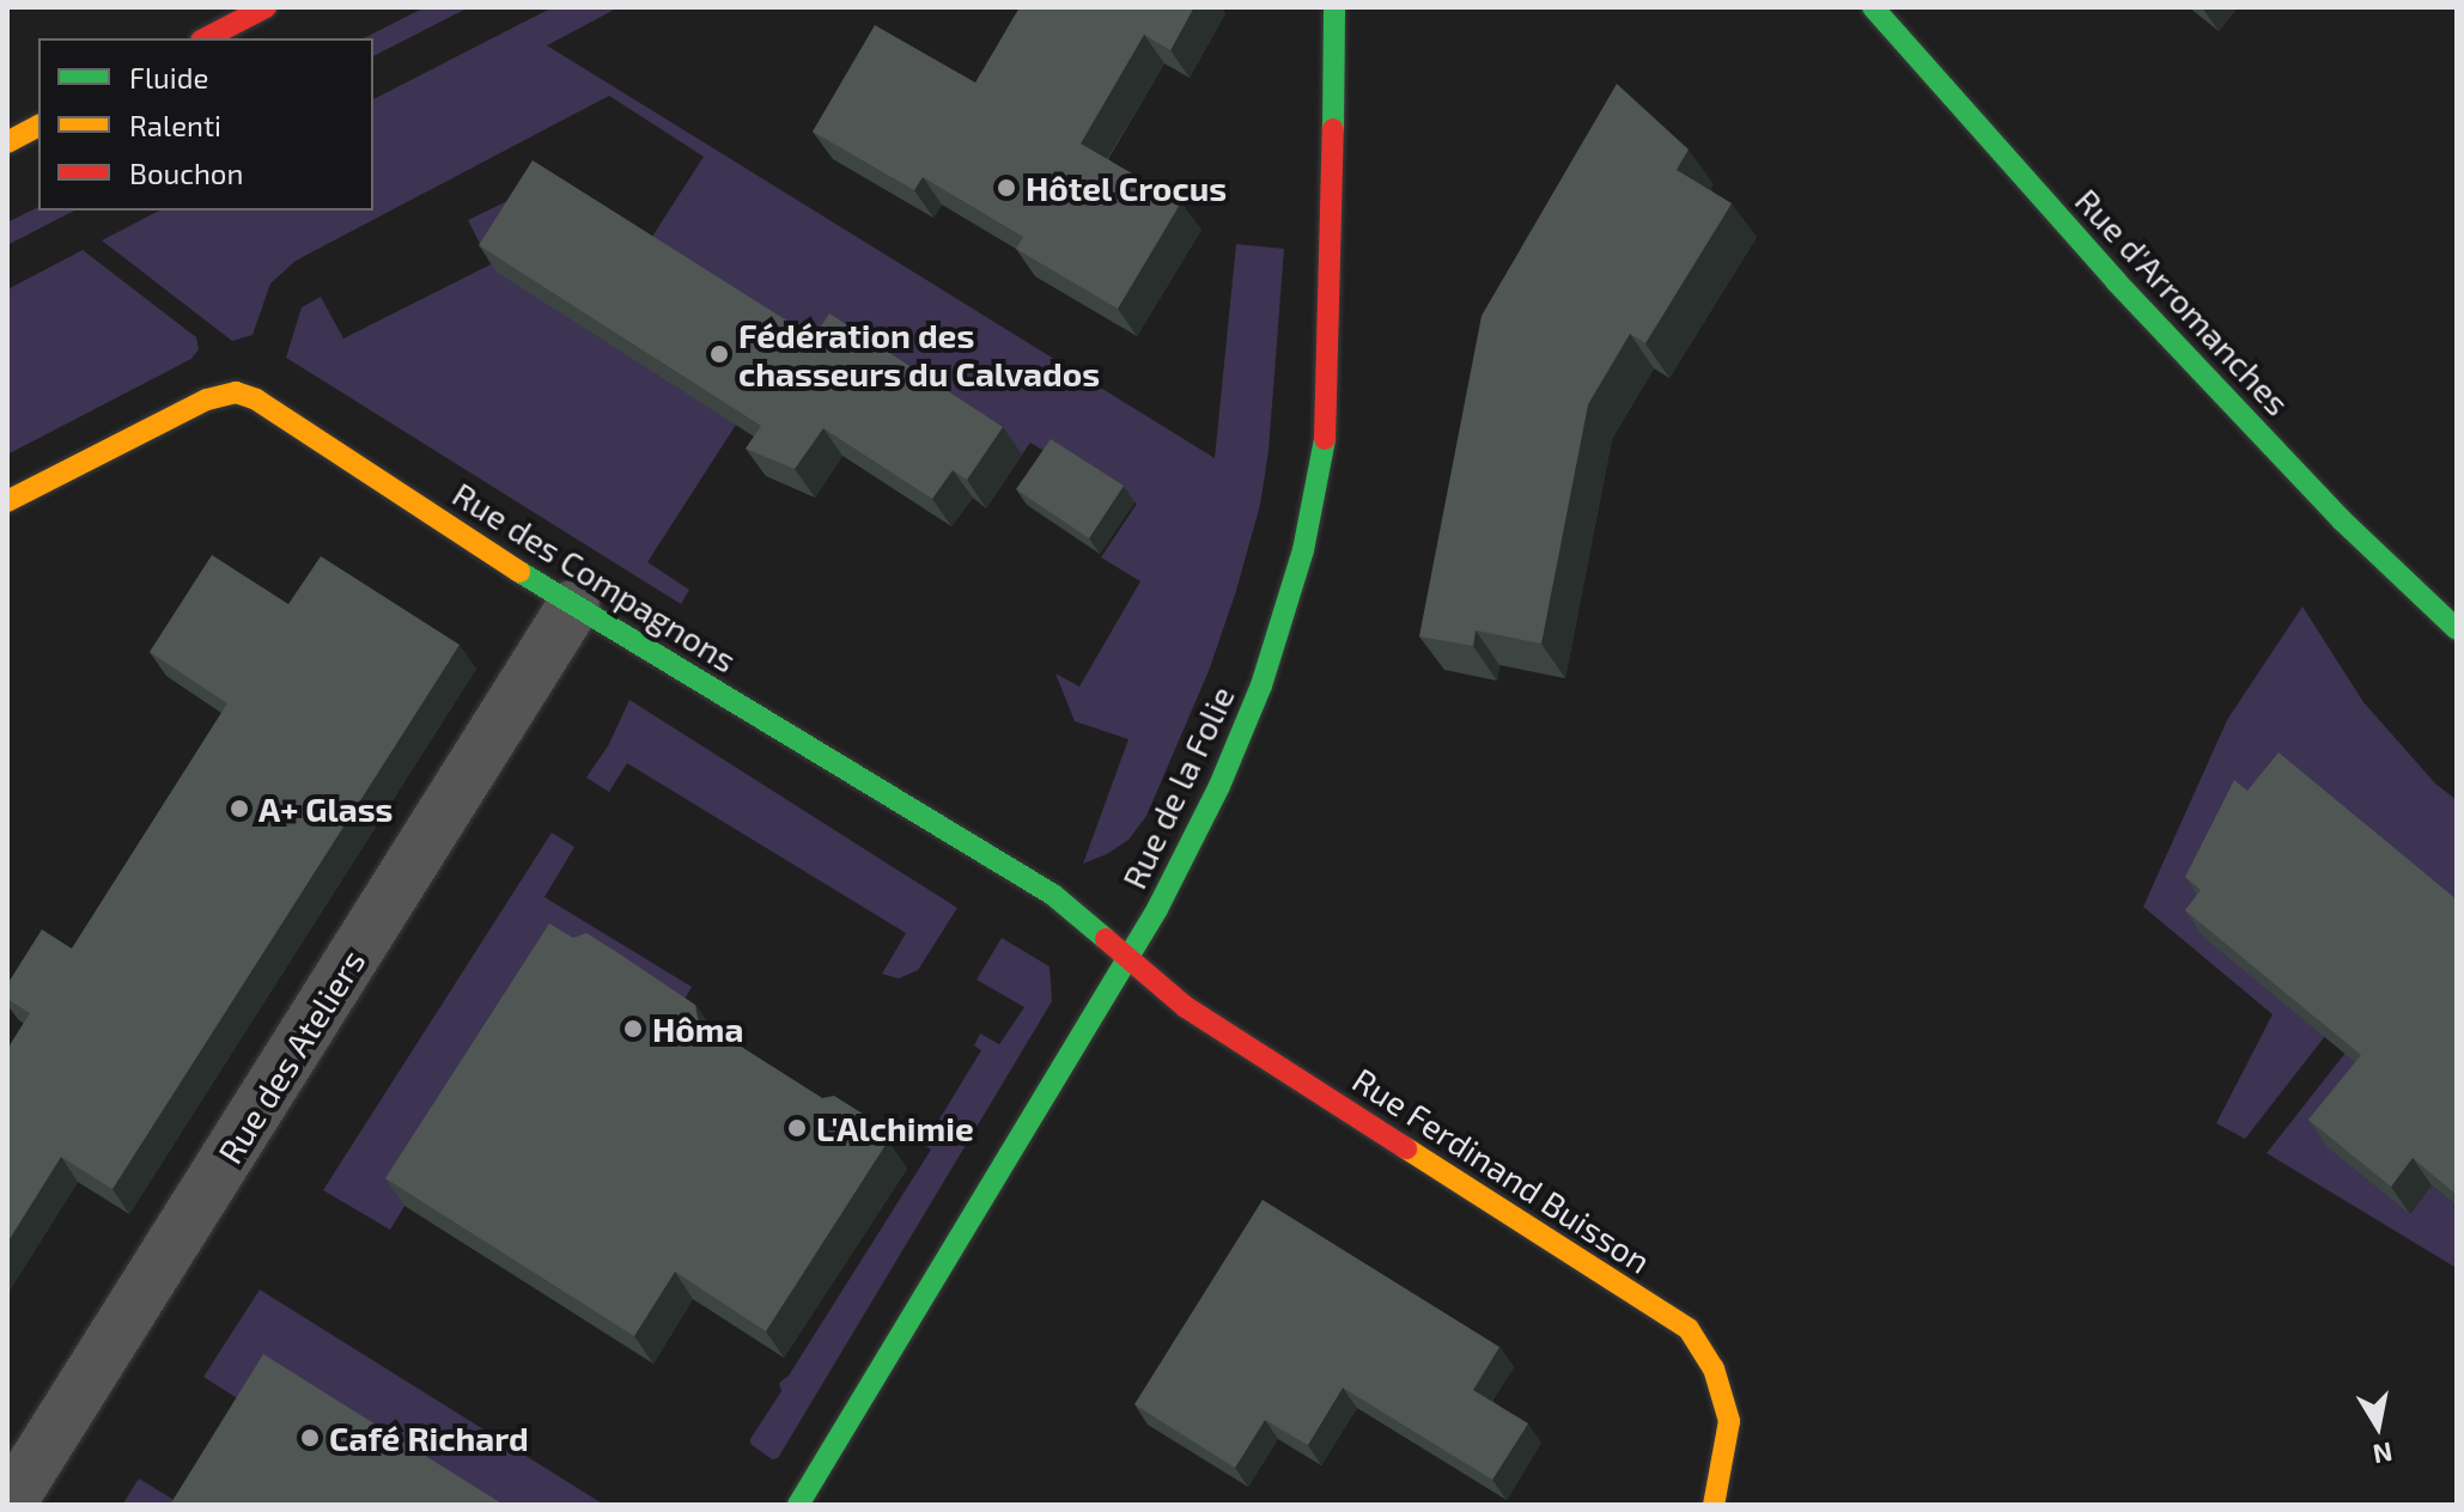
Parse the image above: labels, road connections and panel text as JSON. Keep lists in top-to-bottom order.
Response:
{
  "streets": {
    "street": [
      "Rue d'Arromanches",
      "Rue des Compagnons",
      "Rue de la Folie",
      "Rue des Ateliers",
      "Rue Ferdinand Buisson"
    ]
  },
  "crossings": [
    ["Rue des Compagnons", "Rue de la Folie"],
    ["Rue des Compagnons", "Rue des Ateliers"],
    ["Rue des Compagnons", "Rue Ferdinand Buisson"],
    ["Rue de la Folie", "Rue Ferdinand Buisson"]
  ],
  "places": [
    "Hôtel Crocus",
    "Fédération des chasseurs du Calvados",
    "A+ Glass",
    "Hôma",
    "L'Alchimie",
    "Café Richard"
  ],
  "legend": ["Fluide", "Ralenti", "Bouchon"],
  "north": "bottom"
}
